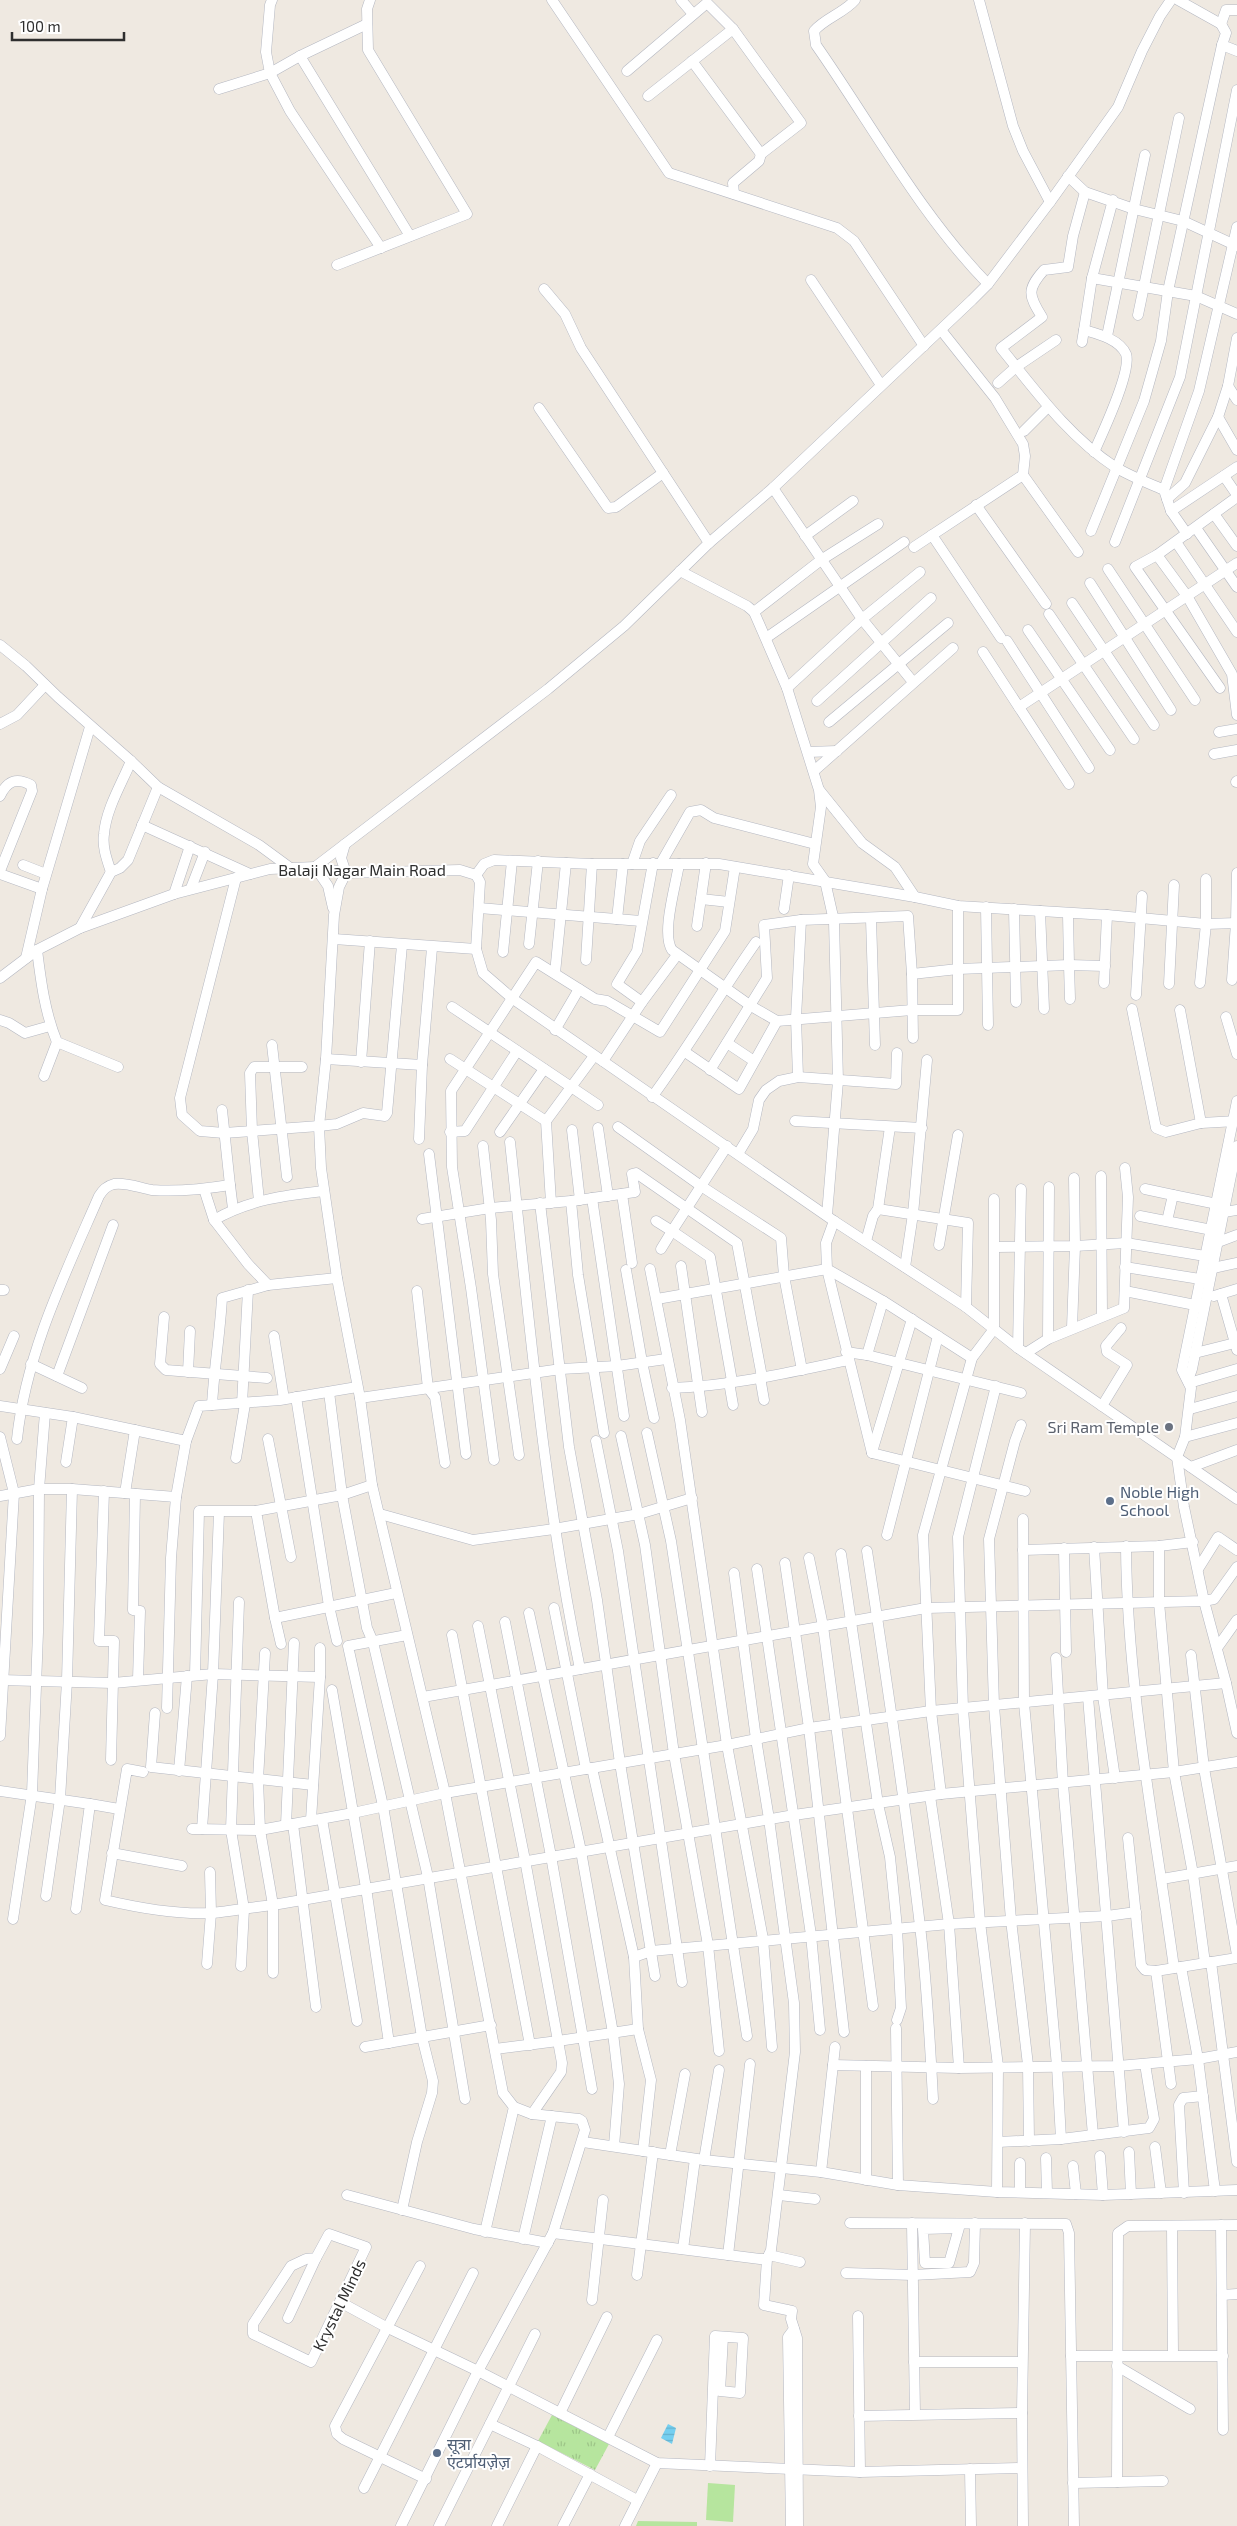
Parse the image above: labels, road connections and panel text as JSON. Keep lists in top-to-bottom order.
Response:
{
  "streets": {
    "street": ["Balaji Nagar Main Road", "Krystal Minds"]
  },
  "places": ["Sri Ram Temple", "Noble High School", "सूत्रा एंटर्प्रायज़ेज़"],
  "scale_bar": "100 m"
}
